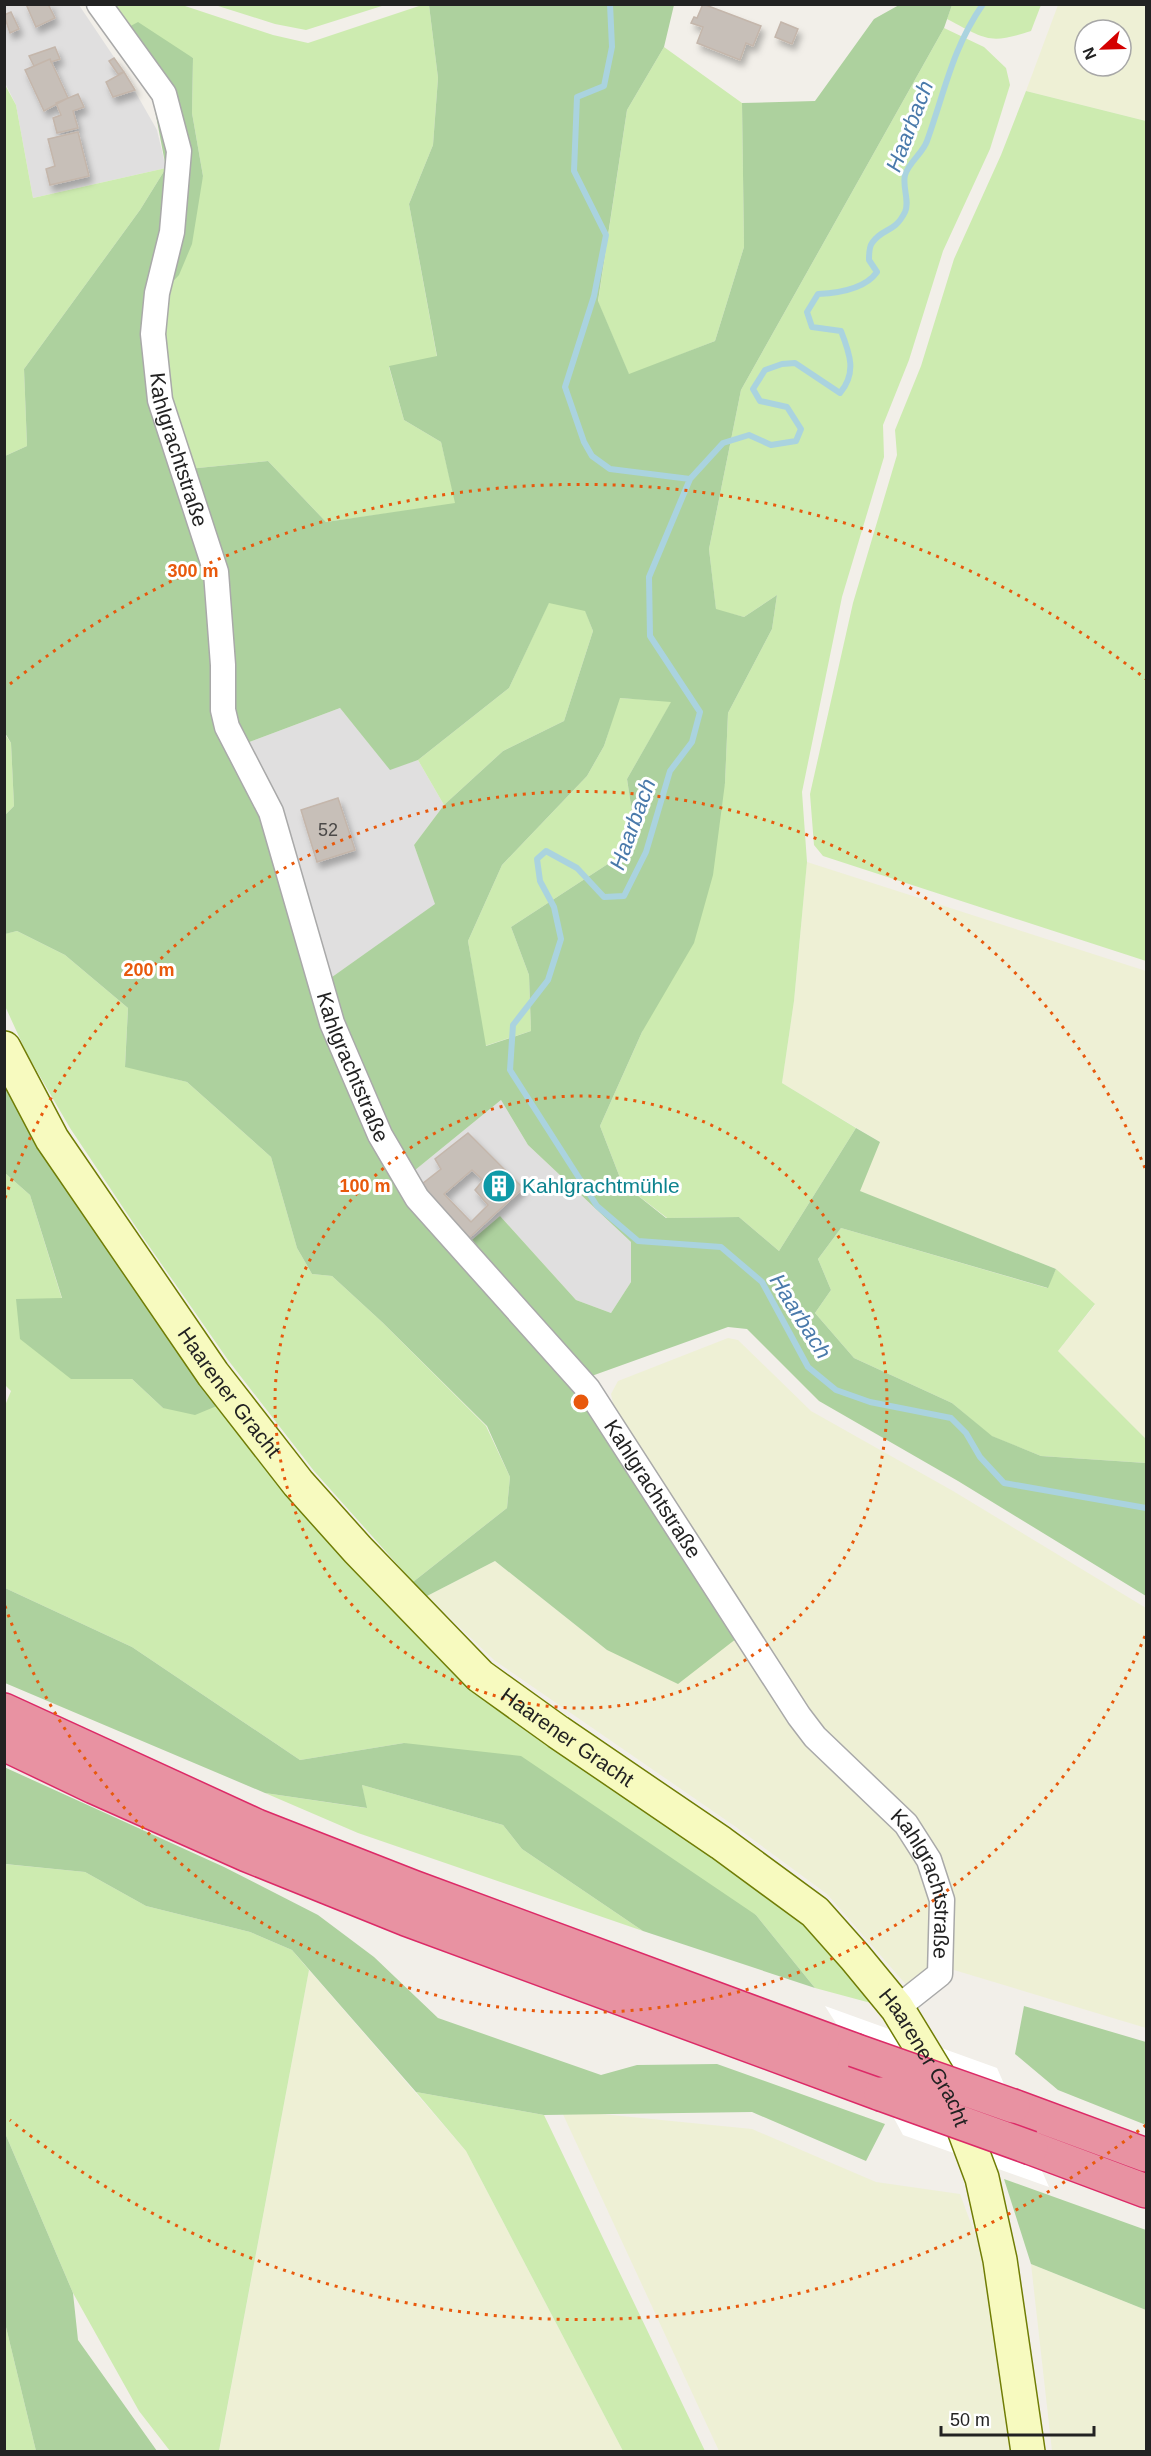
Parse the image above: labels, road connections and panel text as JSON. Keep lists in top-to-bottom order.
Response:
{
  "streets": {
    "main road": ["Haarener Gracht"],
    "street": ["Kahlgrachtstraße"]
  },
  "crossings": [
    ["Kahlgrachtstraße", "Haarener Gracht"]
  ],
  "water": ["Haarbach"],
  "places": {
    "building": ["Kahlgrachtmühle"]
  },
  "house_numbers": ["52"],
  "scale_bar": "50 m",
  "north": "left",
  "rings": ["300 m", "200 m", "100 m"]
}
